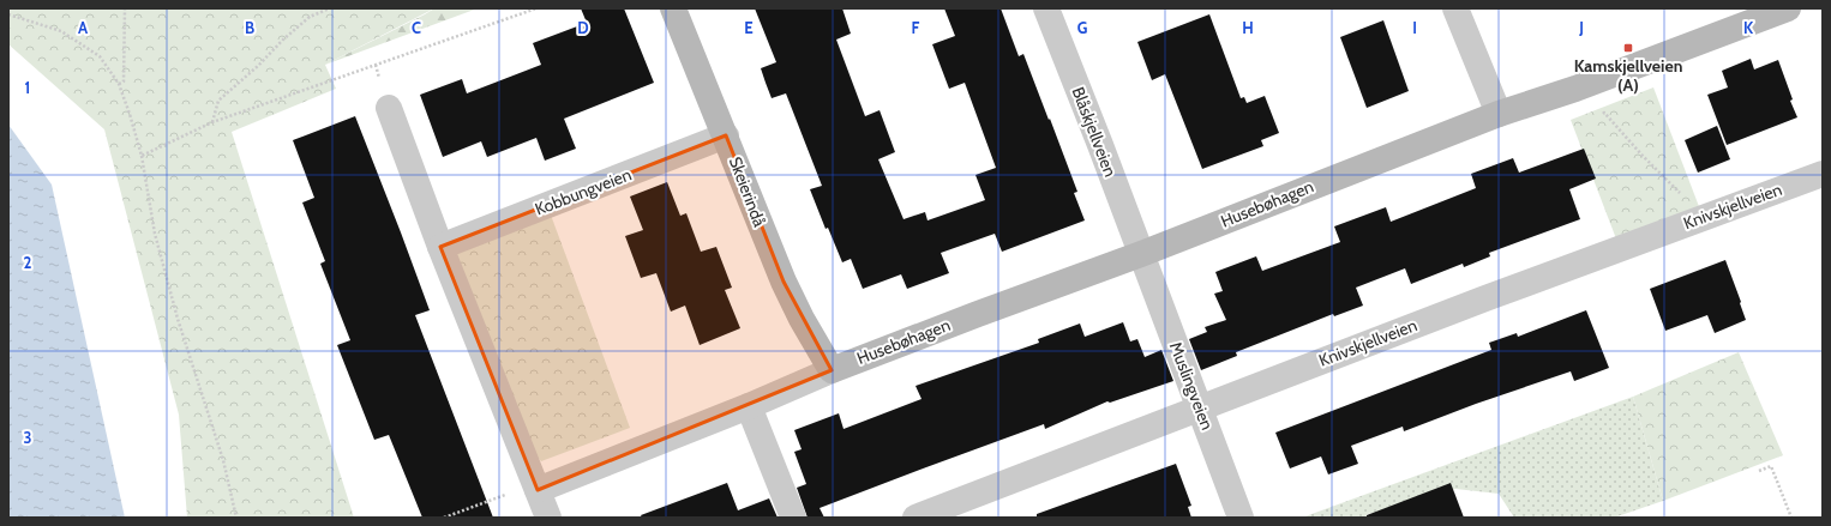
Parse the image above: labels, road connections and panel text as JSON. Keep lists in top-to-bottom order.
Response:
{
  "streets": {
    "street": [
      "Blåskjellveien",
      "Kobbungveien",
      "Skeierindå",
      "Husebøhagen",
      "Knivskjellveien",
      "Muslingveien"
    ]
  },
  "crossings": [
    ["Blåskjellveien", "Husebøhagen"],
    ["Blåskjellveien", "Muslingveien"],
    ["Kobbungveien", "Skeierindå"],
    ["Skeierindå", "Husebøhagen"],
    ["Husebøhagen", "Muslingveien"],
    ["Knivskjellveien", "Muslingveien"]
  ],
  "places": {
    "transit": ["Kamskjellveien (A)"]
  },
  "grid": {
    "columns": [
      "A",
      "B",
      "C",
      "D",
      "E",
      "F",
      "G",
      "H",
      "I",
      "J",
      "K"
    ],
    "rows": ["1", "2", "3"]
  }
}
